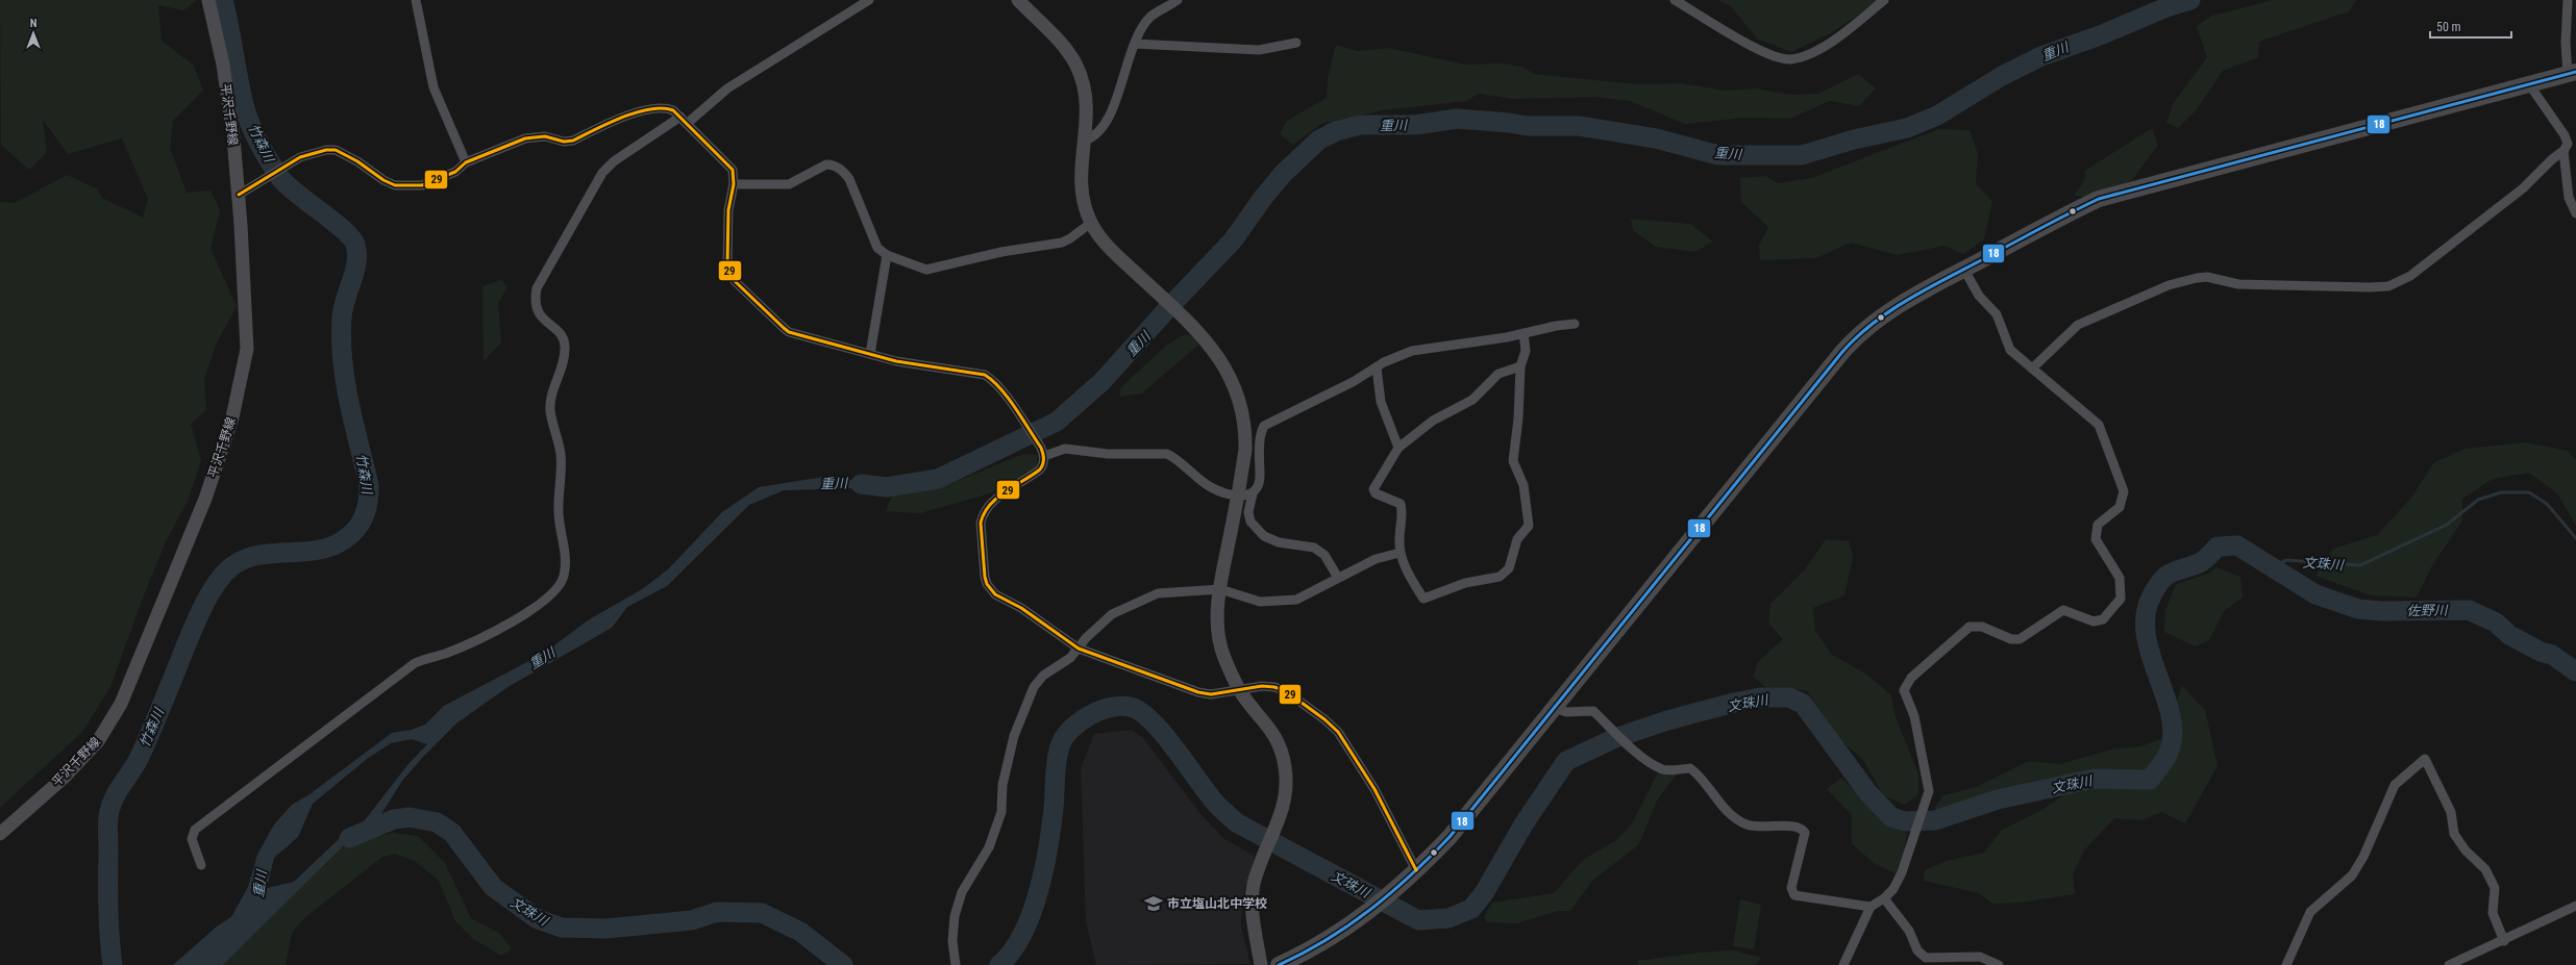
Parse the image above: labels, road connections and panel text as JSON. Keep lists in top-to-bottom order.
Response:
{
  "streets": {
    "street": ["平沢千野線"]
  },
  "water": [
    "重川",
    "竹森川",
    "文珠川",
    "佐野川"
  ],
  "places": {
    "school or university": ["市立塩山北中学校"]
  },
  "lines": ["transit line 18", "transit line 29"],
  "scale_bar": "50 m",
  "north": "top"
}
